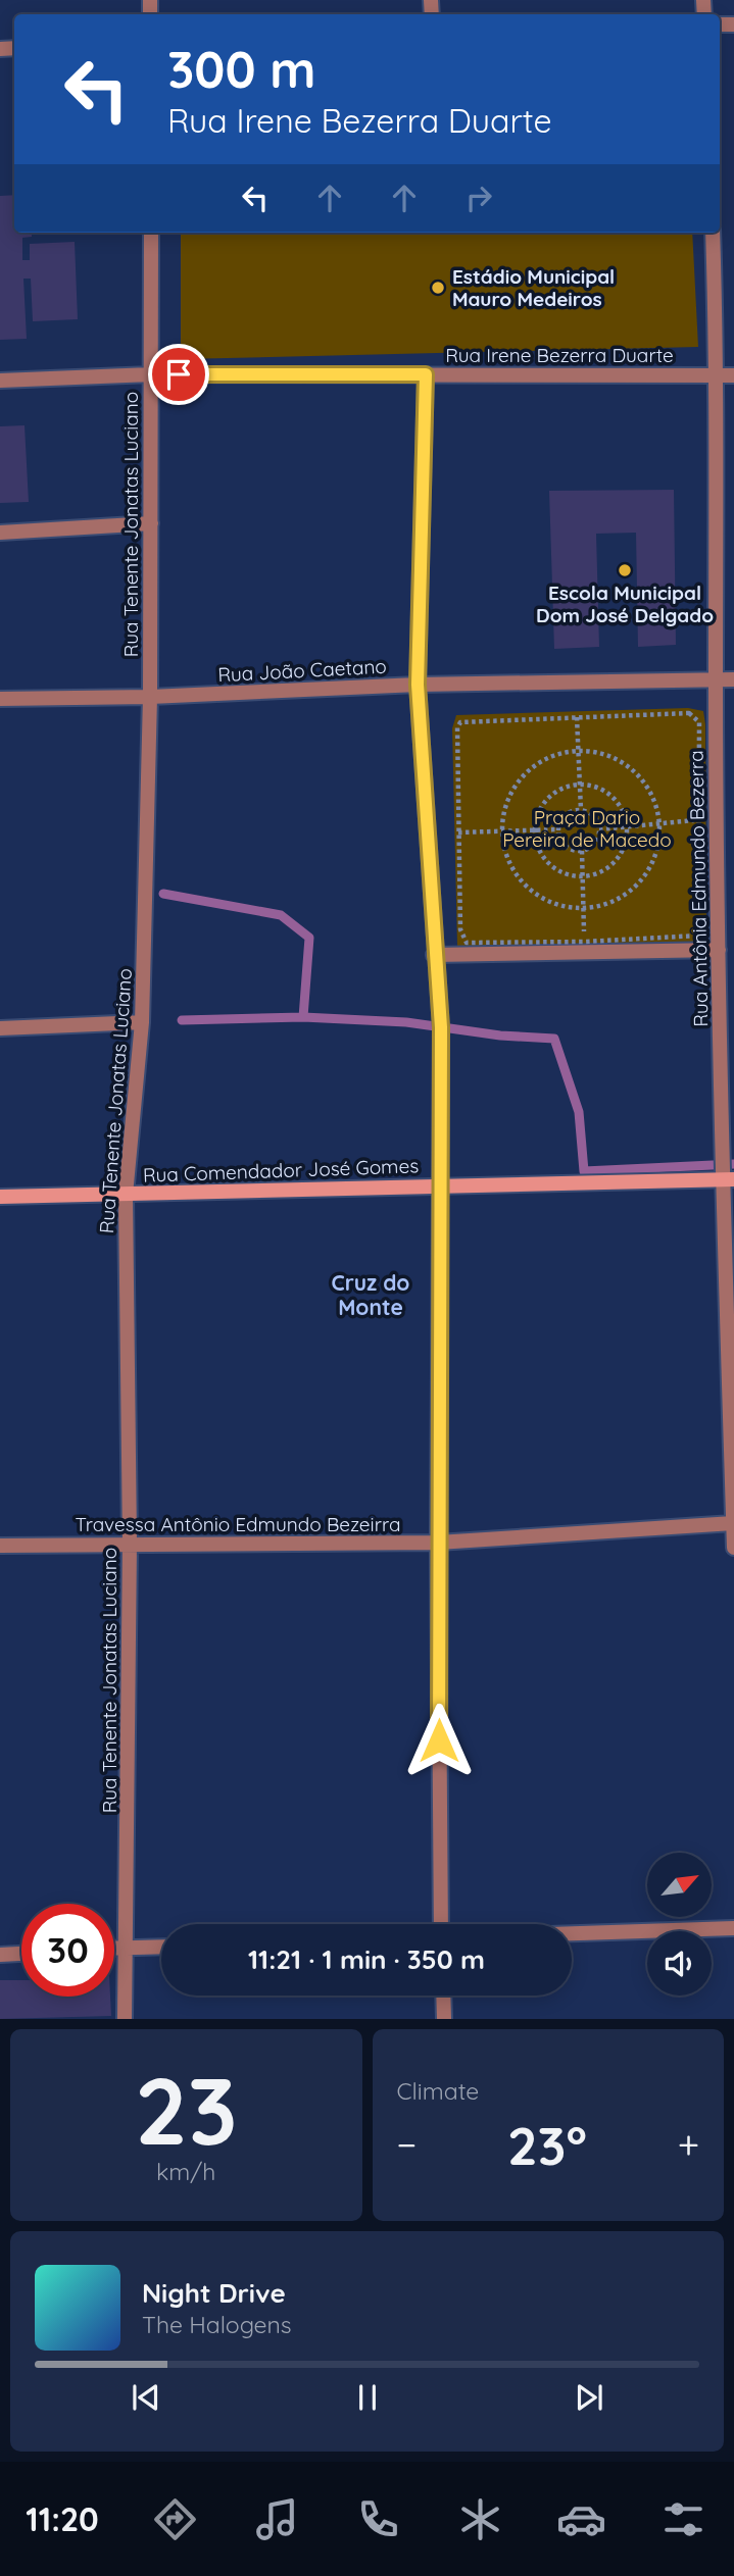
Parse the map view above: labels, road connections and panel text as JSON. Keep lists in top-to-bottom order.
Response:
{
  "streets": {
    "street": [
      "Rua Irene Bezerra Duarte",
      "Rua Tenente Jonatas Luciano",
      "Rua João Caetano",
      "Rua Antônia Edmundo Bezerra",
      "Rua Comendador José Gomes",
      "Travessa Antônio Edmundo Bezeirra"
    ]
  },
  "crossings": [
    ["Rua Irene Bezerra Duarte", "Rua Tenente Jonatas Luciano"],
    ["Rua Irene Bezerra Duarte", "Rua Antônia Edmundo Bezerra"],
    ["Rua Tenente Jonatas Luciano", "Rua João Caetano"],
    ["Rua Tenente Jonatas Luciano", "Rua Comendador José Gomes"],
    ["Rua Tenente Jonatas Luciano", "Travessa Antônio Edmundo Bezeirra"],
    ["Rua João Caetano", "Rua Antônia Edmundo Bezerra"],
    ["Rua Antônia Edmundo Bezerra", "Rua Comendador José Gomes"],
    ["Rua Antônia Edmundo Bezerra", "Travessa Antônio Edmundo Bezeirra"]
  ],
  "districts": ["Cruz do Monte"],
  "parks": ["Praça Dario Pereira de Macedo"],
  "places": ["Estádio Municipal Mauro Medeiros", "Escola Municipal Dom José Delgado"],
  "north": "top right",
  "page": {
    "turn": ["300 m", "Rua Irene Bezerra Duarte"],
    "limit": "30",
    "trip": "11:21 · 1 min · 350 m",
    "tile": [
      ["23", "km/h"],
      "Climate"
    ],
    "heat": ["−", "23°", "+"],
    "song": ["Night Drive", "The Halogens"],
    "tabs": "11:20"
  }
}
